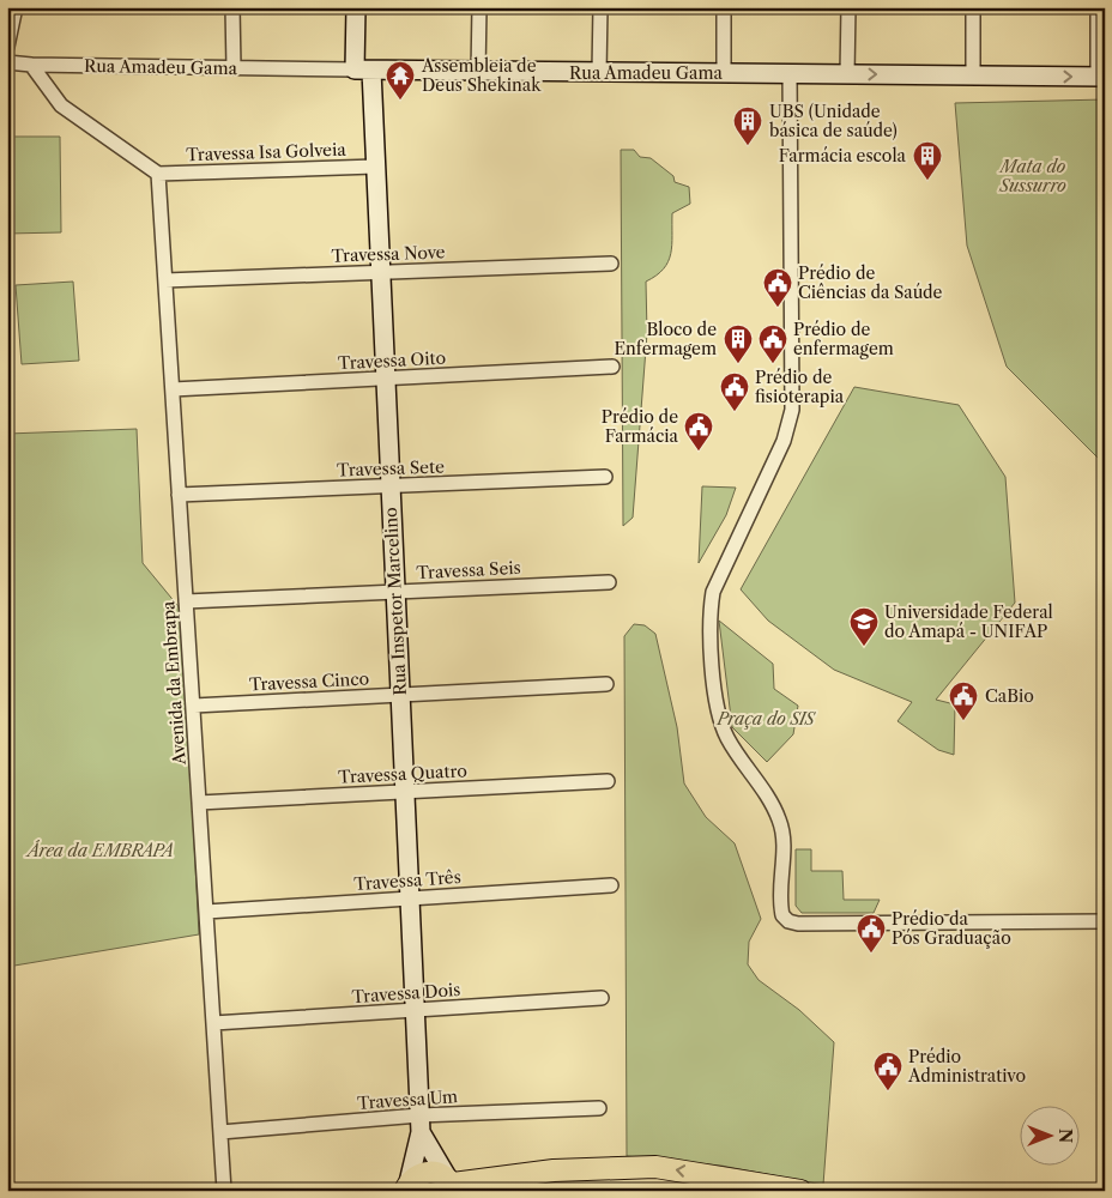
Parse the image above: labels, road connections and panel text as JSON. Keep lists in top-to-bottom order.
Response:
{
  "streets": {
    "street": [
      "Rua Amadeu Gama",
      "Travessa Isa Golveia",
      "Travessa Nove",
      "Travessa Oito",
      "Travessa Sete",
      "Travessa Seis",
      "Rua Inspetor Marcelino",
      "Travessa Cinco",
      "Avenida da Embrapa",
      "Travessa Quatro",
      "Travessa Três",
      "Travessa Dois",
      "Travessa Um"
    ]
  },
  "crossings": [
    ["Rua Amadeu Gama", "Rua Inspetor Marcelino"],
    ["Travessa Isa Golveia", "Rua Inspetor Marcelino"],
    ["Travessa Isa Golveia", "Avenida da Embrapa"],
    ["Travessa Nove", "Rua Inspetor Marcelino"],
    ["Travessa Nove", "Avenida da Embrapa"],
    ["Travessa Oito", "Rua Inspetor Marcelino"],
    ["Travessa Oito", "Avenida da Embrapa"],
    ["Travessa Sete", "Rua Inspetor Marcelino"],
    ["Travessa Sete", "Avenida da Embrapa"],
    ["Travessa Seis", "Rua Inspetor Marcelino"],
    ["Travessa Seis", "Avenida da Embrapa"],
    ["Rua Inspetor Marcelino", "Travessa Cinco"],
    ["Rua Inspetor Marcelino", "Travessa Quatro"],
    ["Rua Inspetor Marcelino", "Travessa Três"],
    ["Rua Inspetor Marcelino", "Travessa Dois"],
    ["Rua Inspetor Marcelino", "Travessa Um"],
    ["Travessa Cinco", "Avenida da Embrapa"],
    ["Avenida da Embrapa", "Travessa Quatro"],
    ["Avenida da Embrapa", "Travessa Três"],
    ["Avenida da Embrapa", "Travessa Dois"],
    ["Avenida da Embrapa", "Travessa Um"]
  ],
  "parks": ["Mata do Sussurro", "Praça do SIS", "Área da EMBRAPA"],
  "places": {
    "temple": ["Assembleia de Deus Shekinak"],
    "building": ["UBS (Unidade básica de saúde)", "Farmácia escola", "Bloco de Enfermagem"],
    "public building": [
      "Prédio de Ciências da Saúde",
      "Prédio de enfermagem",
      "Prédio de fisioterapia",
      "Prédio de Farmácia",
      "CaBio",
      "Prédio da Pós Graduação",
      "Prédio Administrativo"
    ],
    "school or university": ["Universidade Federal do Amapá - UNIFAP"]
  },
  "north": "right"
}
